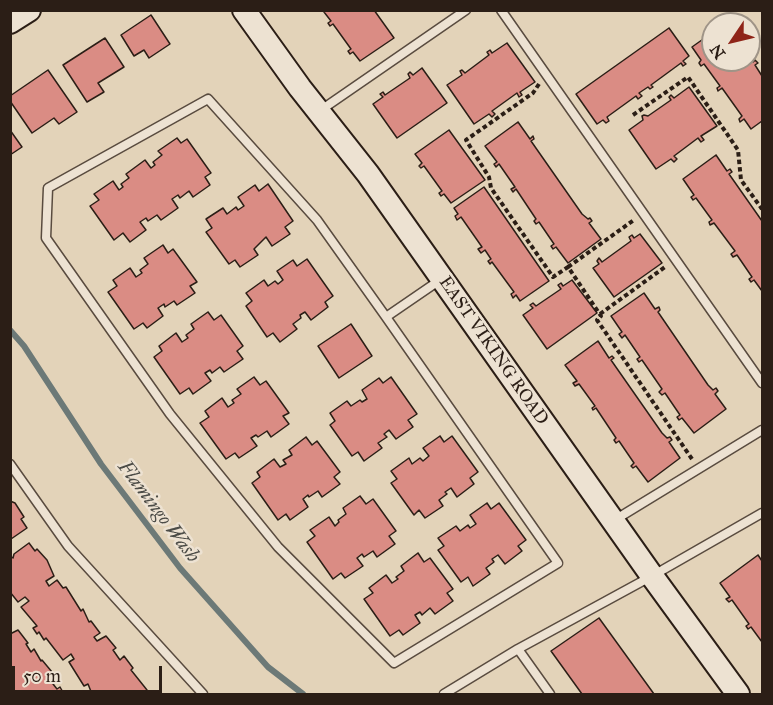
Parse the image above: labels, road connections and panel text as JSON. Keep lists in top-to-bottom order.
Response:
{
  "streets": {
    "street": ["EAST VIKING ROAD"]
  },
  "water": ["Flamingo Wash"],
  "scale_bar": "50 m",
  "north": "bottom left"
}
